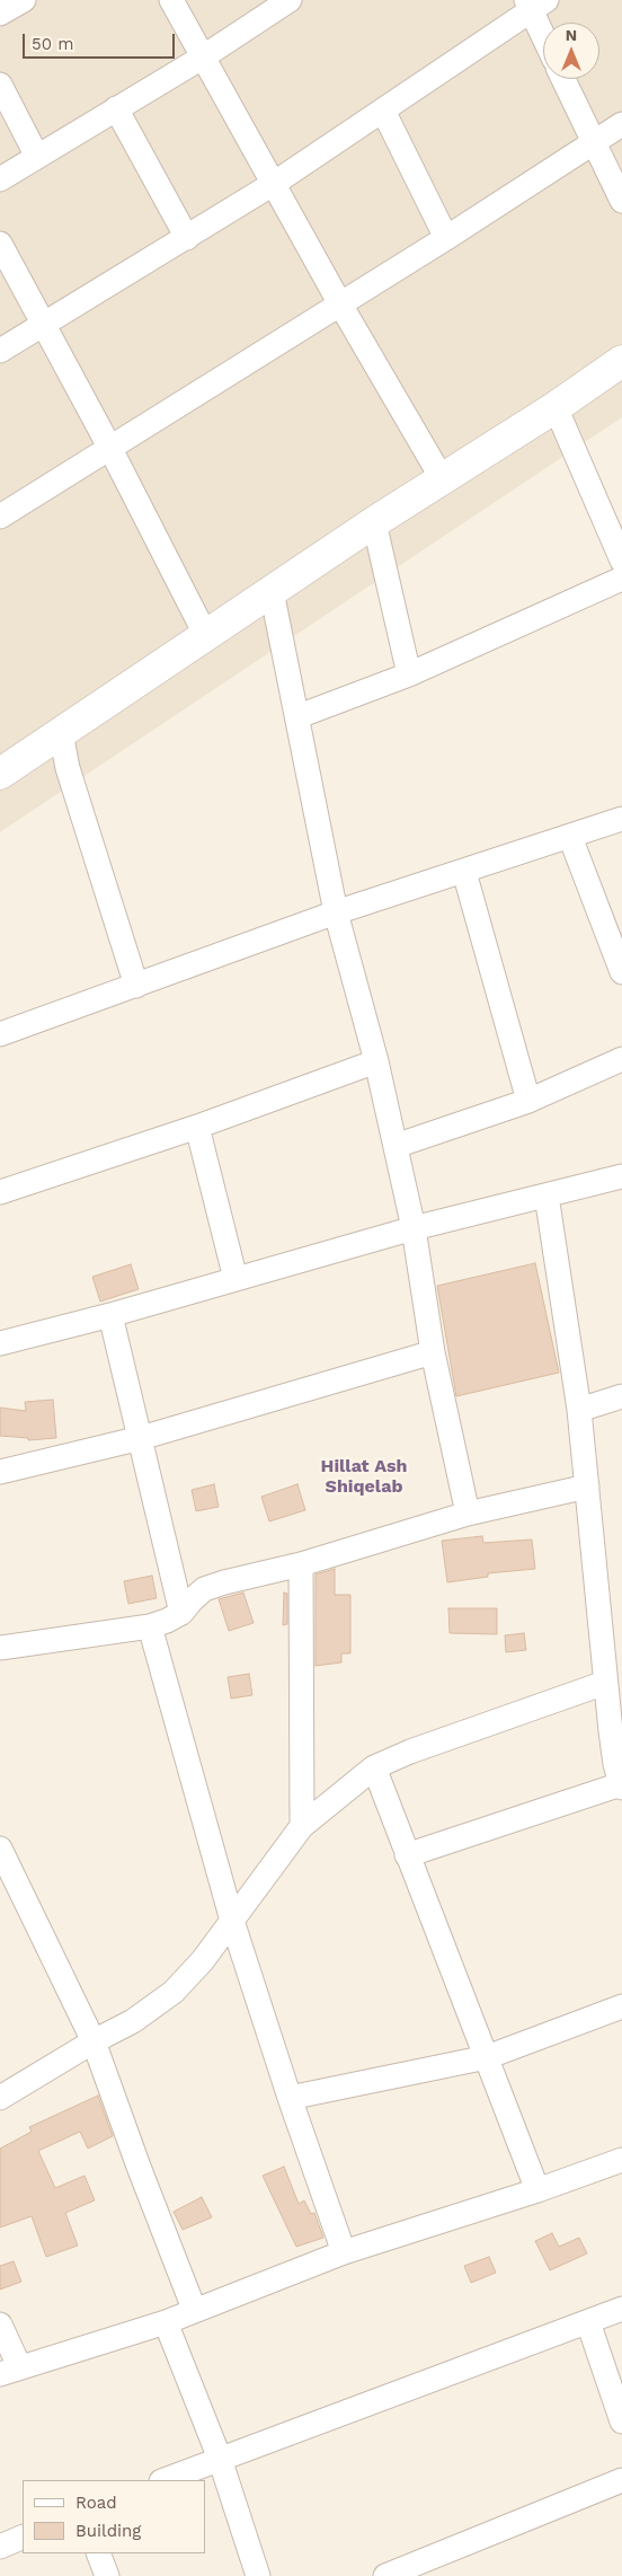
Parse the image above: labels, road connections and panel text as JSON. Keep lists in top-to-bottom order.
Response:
{
  "districts": ["Hillat Ash Shiqelab"],
  "legend": ["Road", "Building"],
  "scale_bar": "50 m",
  "north": "top"
}
